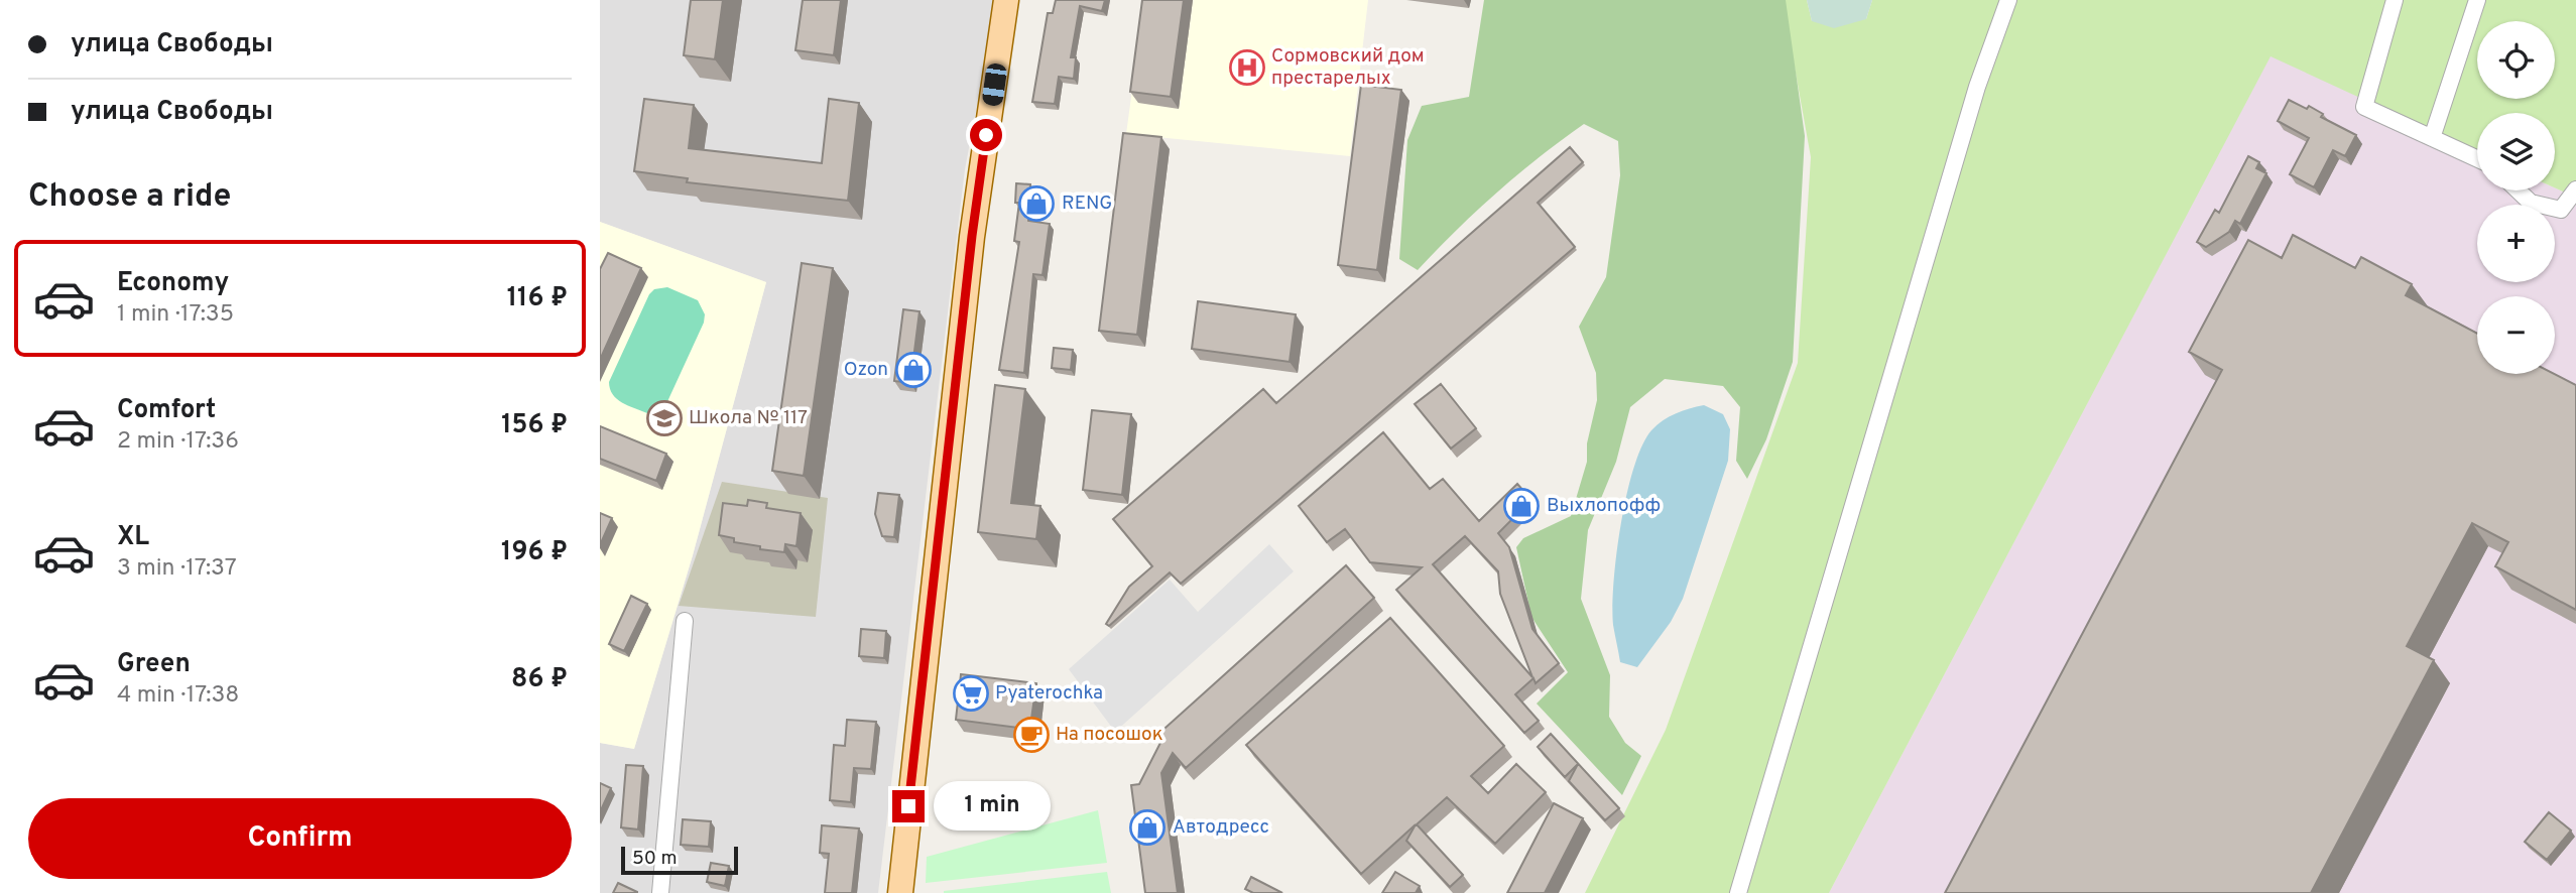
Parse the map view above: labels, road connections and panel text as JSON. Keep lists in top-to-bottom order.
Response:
{
  "places": {
    "hospital": ["Сормовский дом престарелых"],
    "shop": [
      "RENG",
      "Ozon",
      "Выхлопофф",
      "Автодресс"
    ],
    "school or university": ["Школа № 117"],
    "supermarket": ["Pyaterochka"],
    "cafe": ["На посошок"]
  },
  "scale_bar": "50 m",
  "page": {
    "banner": ["улица Свободы", "улица Свободы"],
    "map_buttons": ["+", "−"],
    "heading": "Choose a ride",
    "list": [
      {
        "name": "Economy",
        "note": "1 min · 17:35",
        "value": "116 ₽"
      },
      {
        "name": "Comfort",
        "note": "2 min · 17:36",
        "value": "156 ₽"
      },
      {
        "name": "XL",
        "note": "3 min · 17:37",
        "value": "196 ₽"
      },
      {
        "name": "Green",
        "note": "4 min · 17:38",
        "value": "86 ₽"
      }
    ],
    "bubble": "1 min",
    "buttons": "Confirm",
    "scale": "50 m"
  }
}
